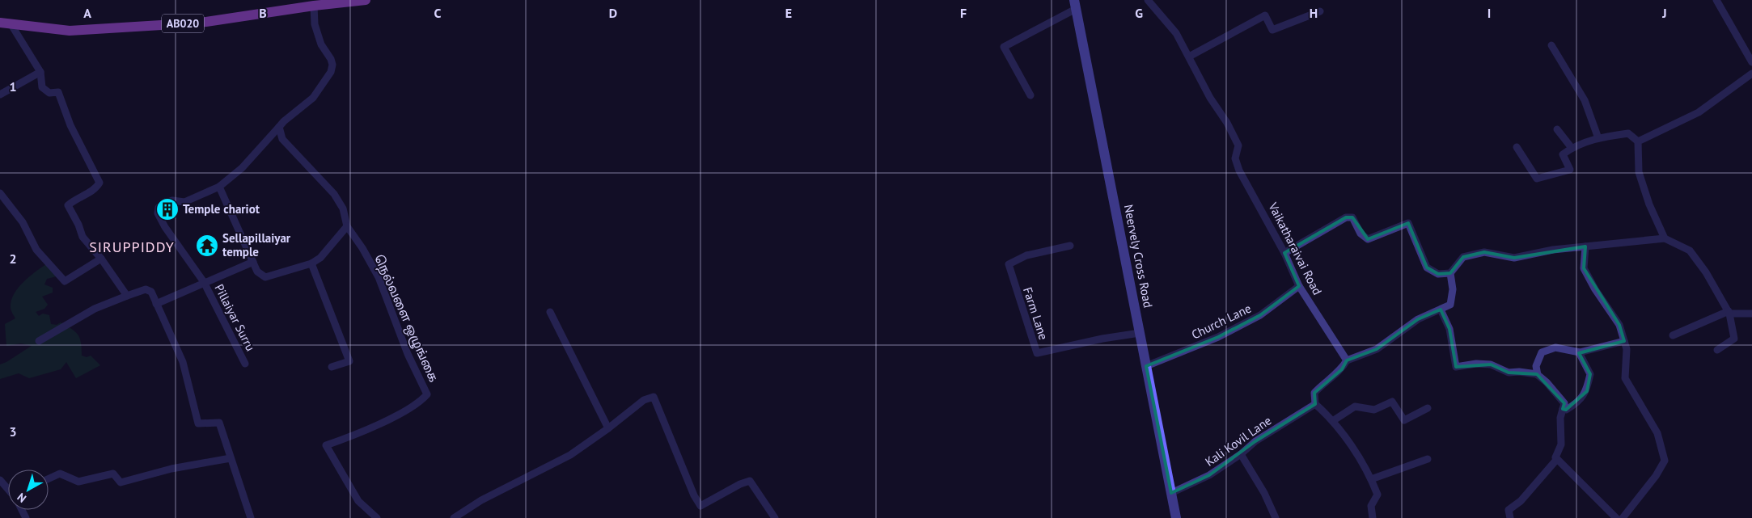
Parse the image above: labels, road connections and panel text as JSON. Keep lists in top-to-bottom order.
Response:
{
  "streets": {
    "main road": ["AB020"],
    "street": [
      "Vaikatharaivai Road",
      "Neervely Cross Road",
      "Farm Lane",
      "Pillaiyar Surru",
      "நெல்வளை ஒழுங்கை",
      "Church Lane",
      "Kali Kovil Lane"
    ]
  },
  "crossings": [
    ["Vaikatharaivai Road", "Church Lane"],
    ["Neervely Cross Road", "Farm Lane"],
    ["Neervely Cross Road", "Church Lane"],
    ["Neervely Cross Road", "Kali Kovil Lane"],
    ["Pillaiyar Surru", "நெல்வளை ஒழுங்கை"]
  ],
  "districts": ["SIRUPPIDDY"],
  "places": {
    "building": ["Temple chariot"],
    "temple": ["Sellapillaiyar temple"]
  },
  "north": "bottom left",
  "grid": {
    "columns": [
      "A",
      "B",
      "C",
      "D",
      "E",
      "F",
      "G",
      "H",
      "I",
      "J"
    ],
    "rows": ["1", "2", "3"]
  }
}
